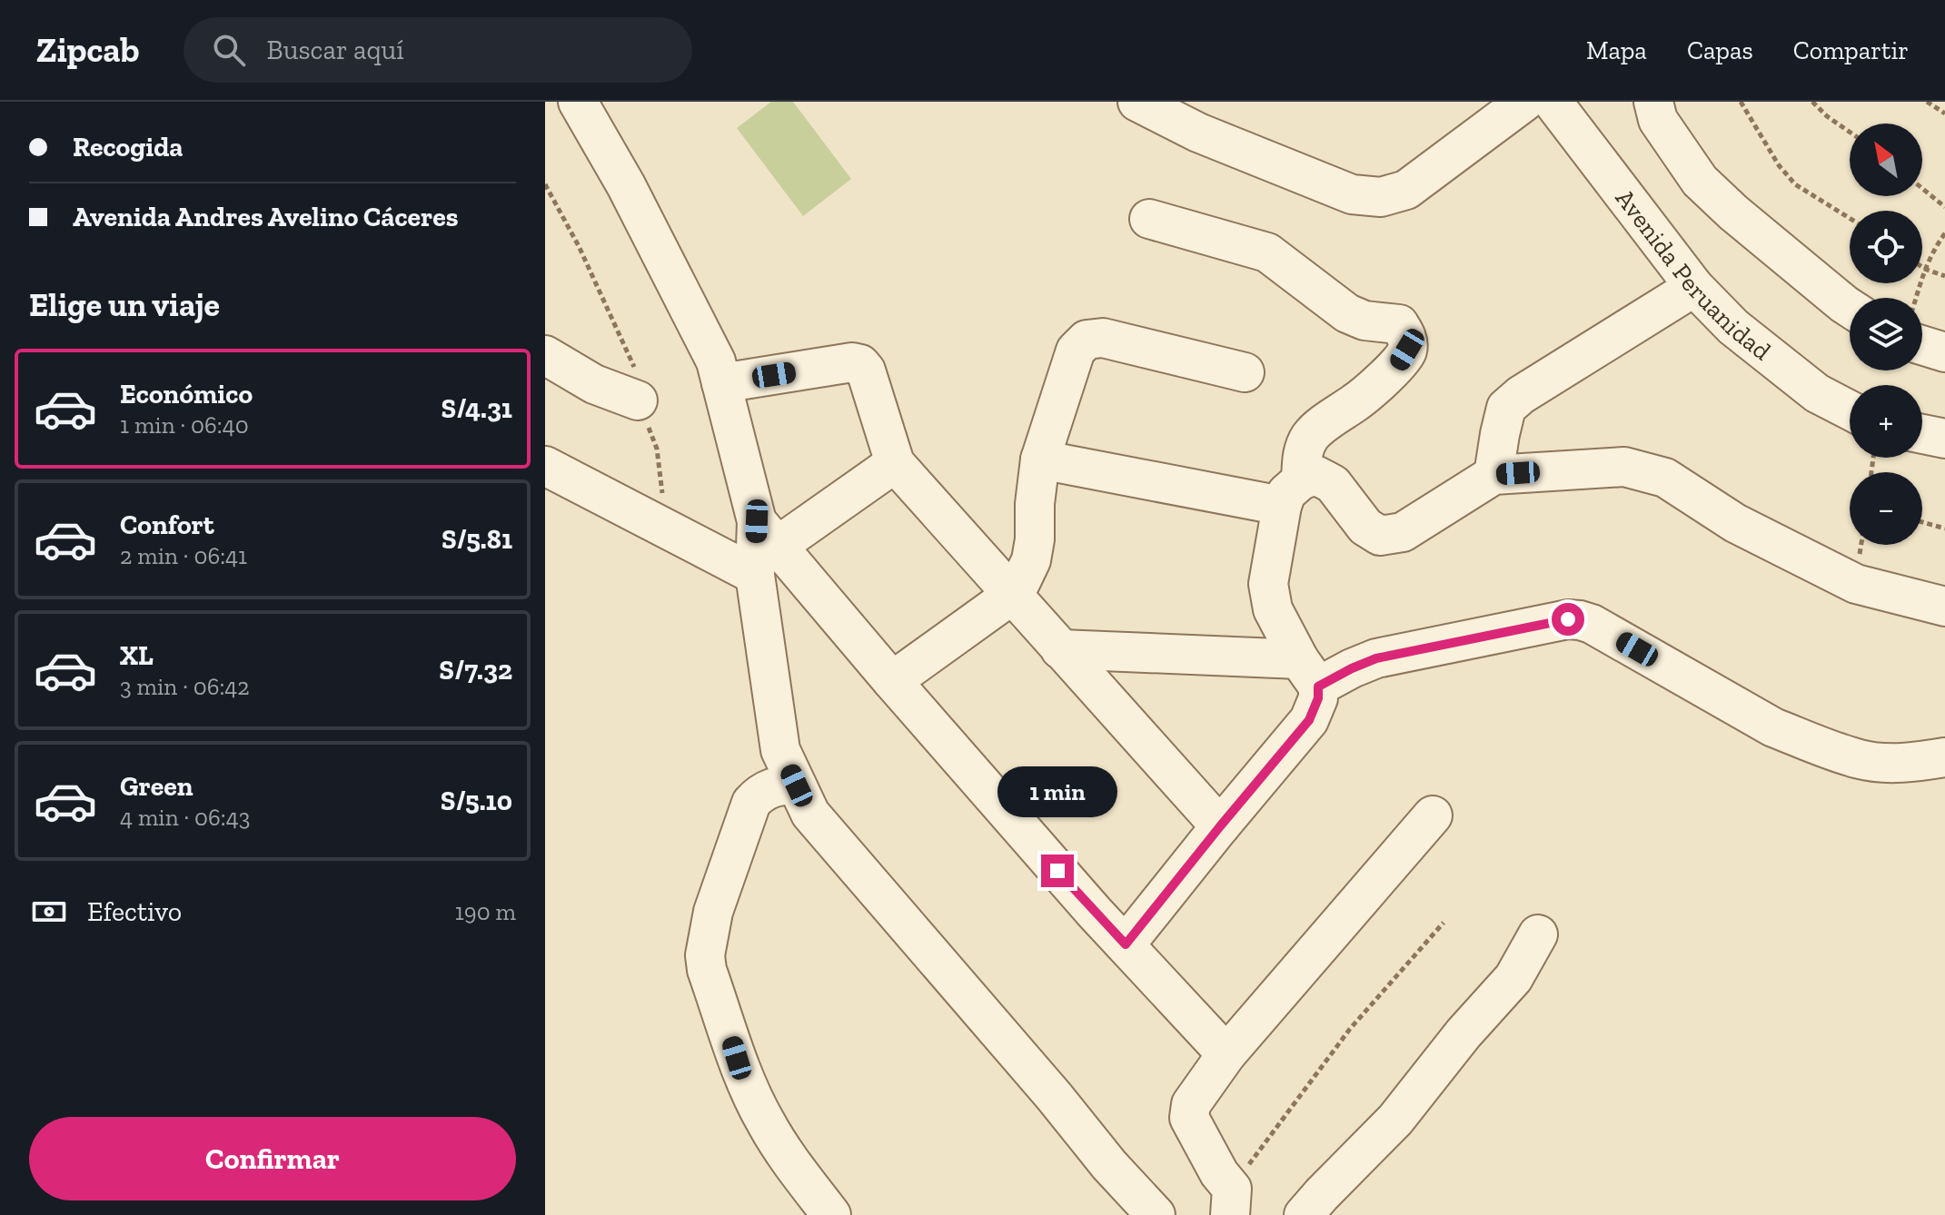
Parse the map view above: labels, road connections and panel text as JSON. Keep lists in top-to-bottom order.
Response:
{
  "streets": {
    "street": ["Avenida Peruanidad"]
  },
  "north": "top left",
  "page": {
    "header": "Zipcab",
    "search": "Buscar aquí",
    "nav": ["Mapa", "Capas", "Compartir"],
    "banner": ["Recogida", "Avenida Andres Avelino Cáceres"],
    "map_buttons": ["+", "−"],
    "heading": "Elige un viaje",
    "list": [
      {
        "name": "Económico",
        "note": "1 min · 06:40",
        "value": "S/4.31"
      },
      {
        "name": "Confort",
        "note": "2 min · 06:41",
        "value": "S/5.81"
      },
      {
        "name": "XL",
        "note": "3 min · 06:42",
        "value": "S/7.32"
      },
      {
        "name": "Green",
        "note": "4 min · 06:43",
        "value": "S/5.10"
      }
    ],
    "bubble": "1 min",
    "pay": ["Efectivo", "190 m"],
    "buttons": "Confirmar"
  }
}
